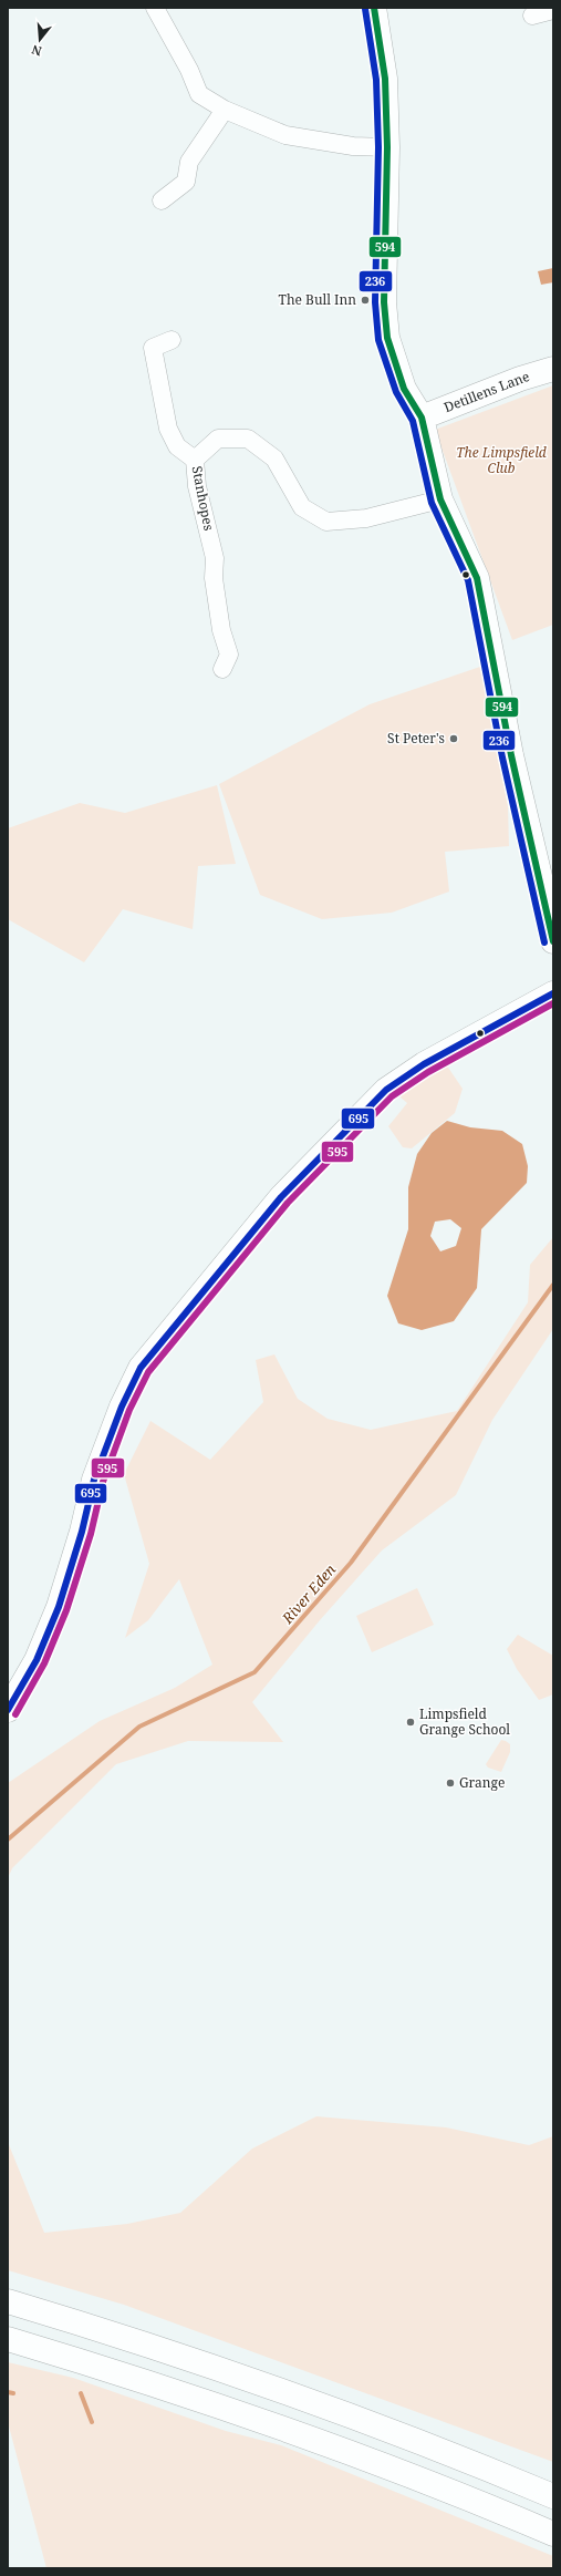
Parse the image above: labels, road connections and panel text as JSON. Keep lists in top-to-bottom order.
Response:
{
  "streets": {
    "main road": ["Detillens Lane"],
    "street": ["Stanhopes"]
  },
  "water": ["River Eden"],
  "parks": ["The Limpsfield Club"],
  "places": [
    "The Bull Inn",
    "St Peter's",
    "Limpsfield Grange School",
    "Grange"
  ],
  "lines": [
    "transit line 594",
    "transit line 236",
    "transit line 695",
    "transit line 595"
  ],
  "north": "bottom"
}
